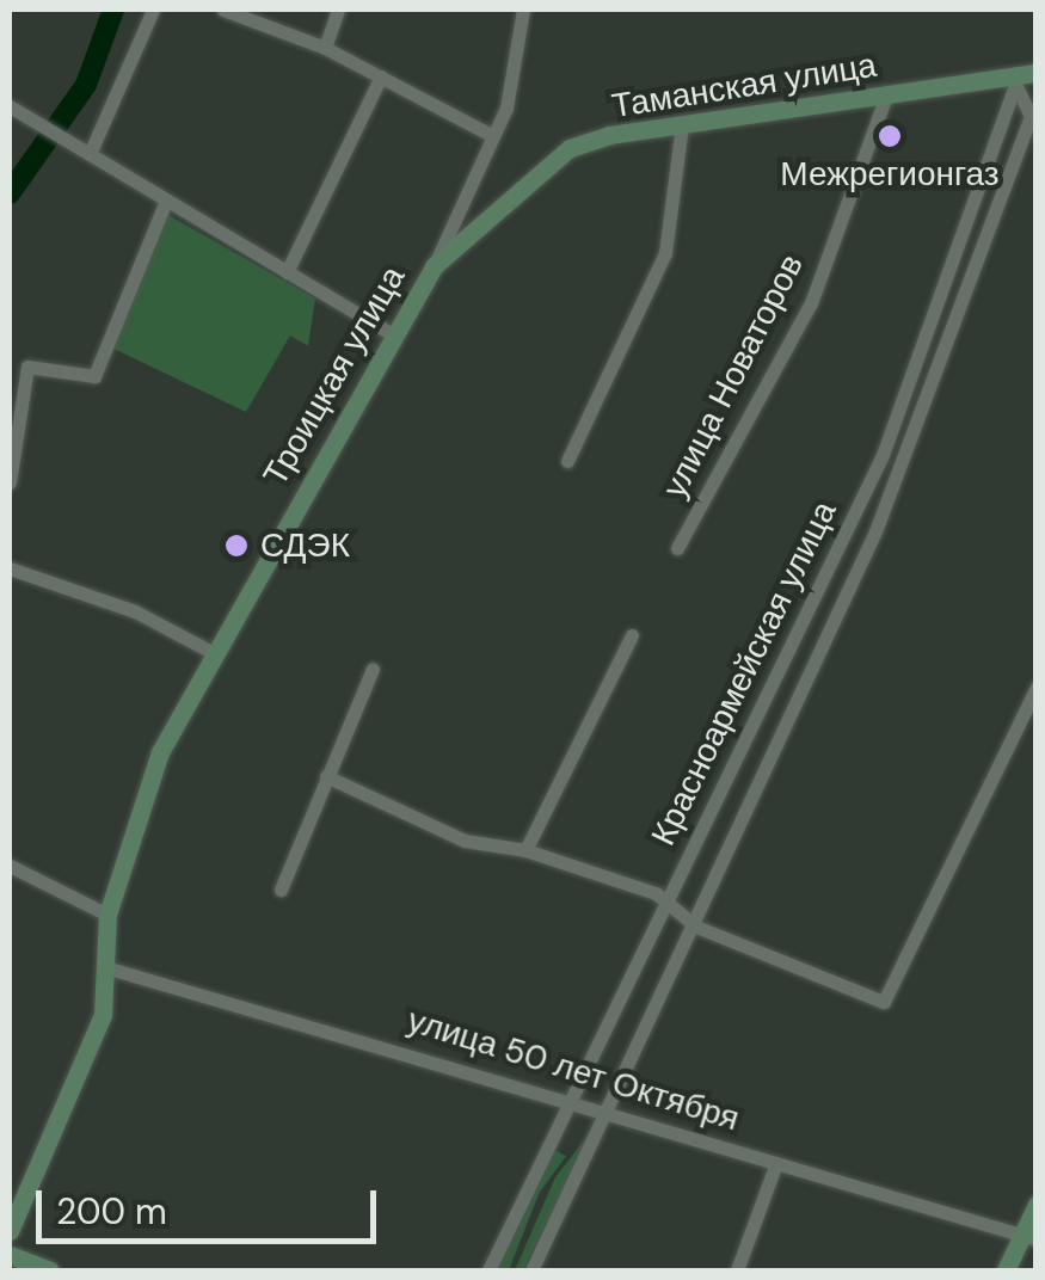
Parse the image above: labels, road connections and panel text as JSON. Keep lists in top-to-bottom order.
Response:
{
  "streets": {
    "main road": ["Таманская улица", "Троицкая улица"],
    "street": ["улица Новаторов", "Красноармейская улица", "улица 50 лет Октября"]
  },
  "crossings": [
    ["Таманская улица", "Троицкая улица"],
    ["Таманская улица", "улица Новаторов"],
    ["Таманская улица", "Красноармейская улица"],
    ["Троицкая улица", "улица 50 лет Октября"],
    ["Красноармейская улица", "улица 50 лет Октября"]
  ],
  "places": ["Межрегионгаз", "СДЭК"],
  "scale_bar": "200 m"
}
